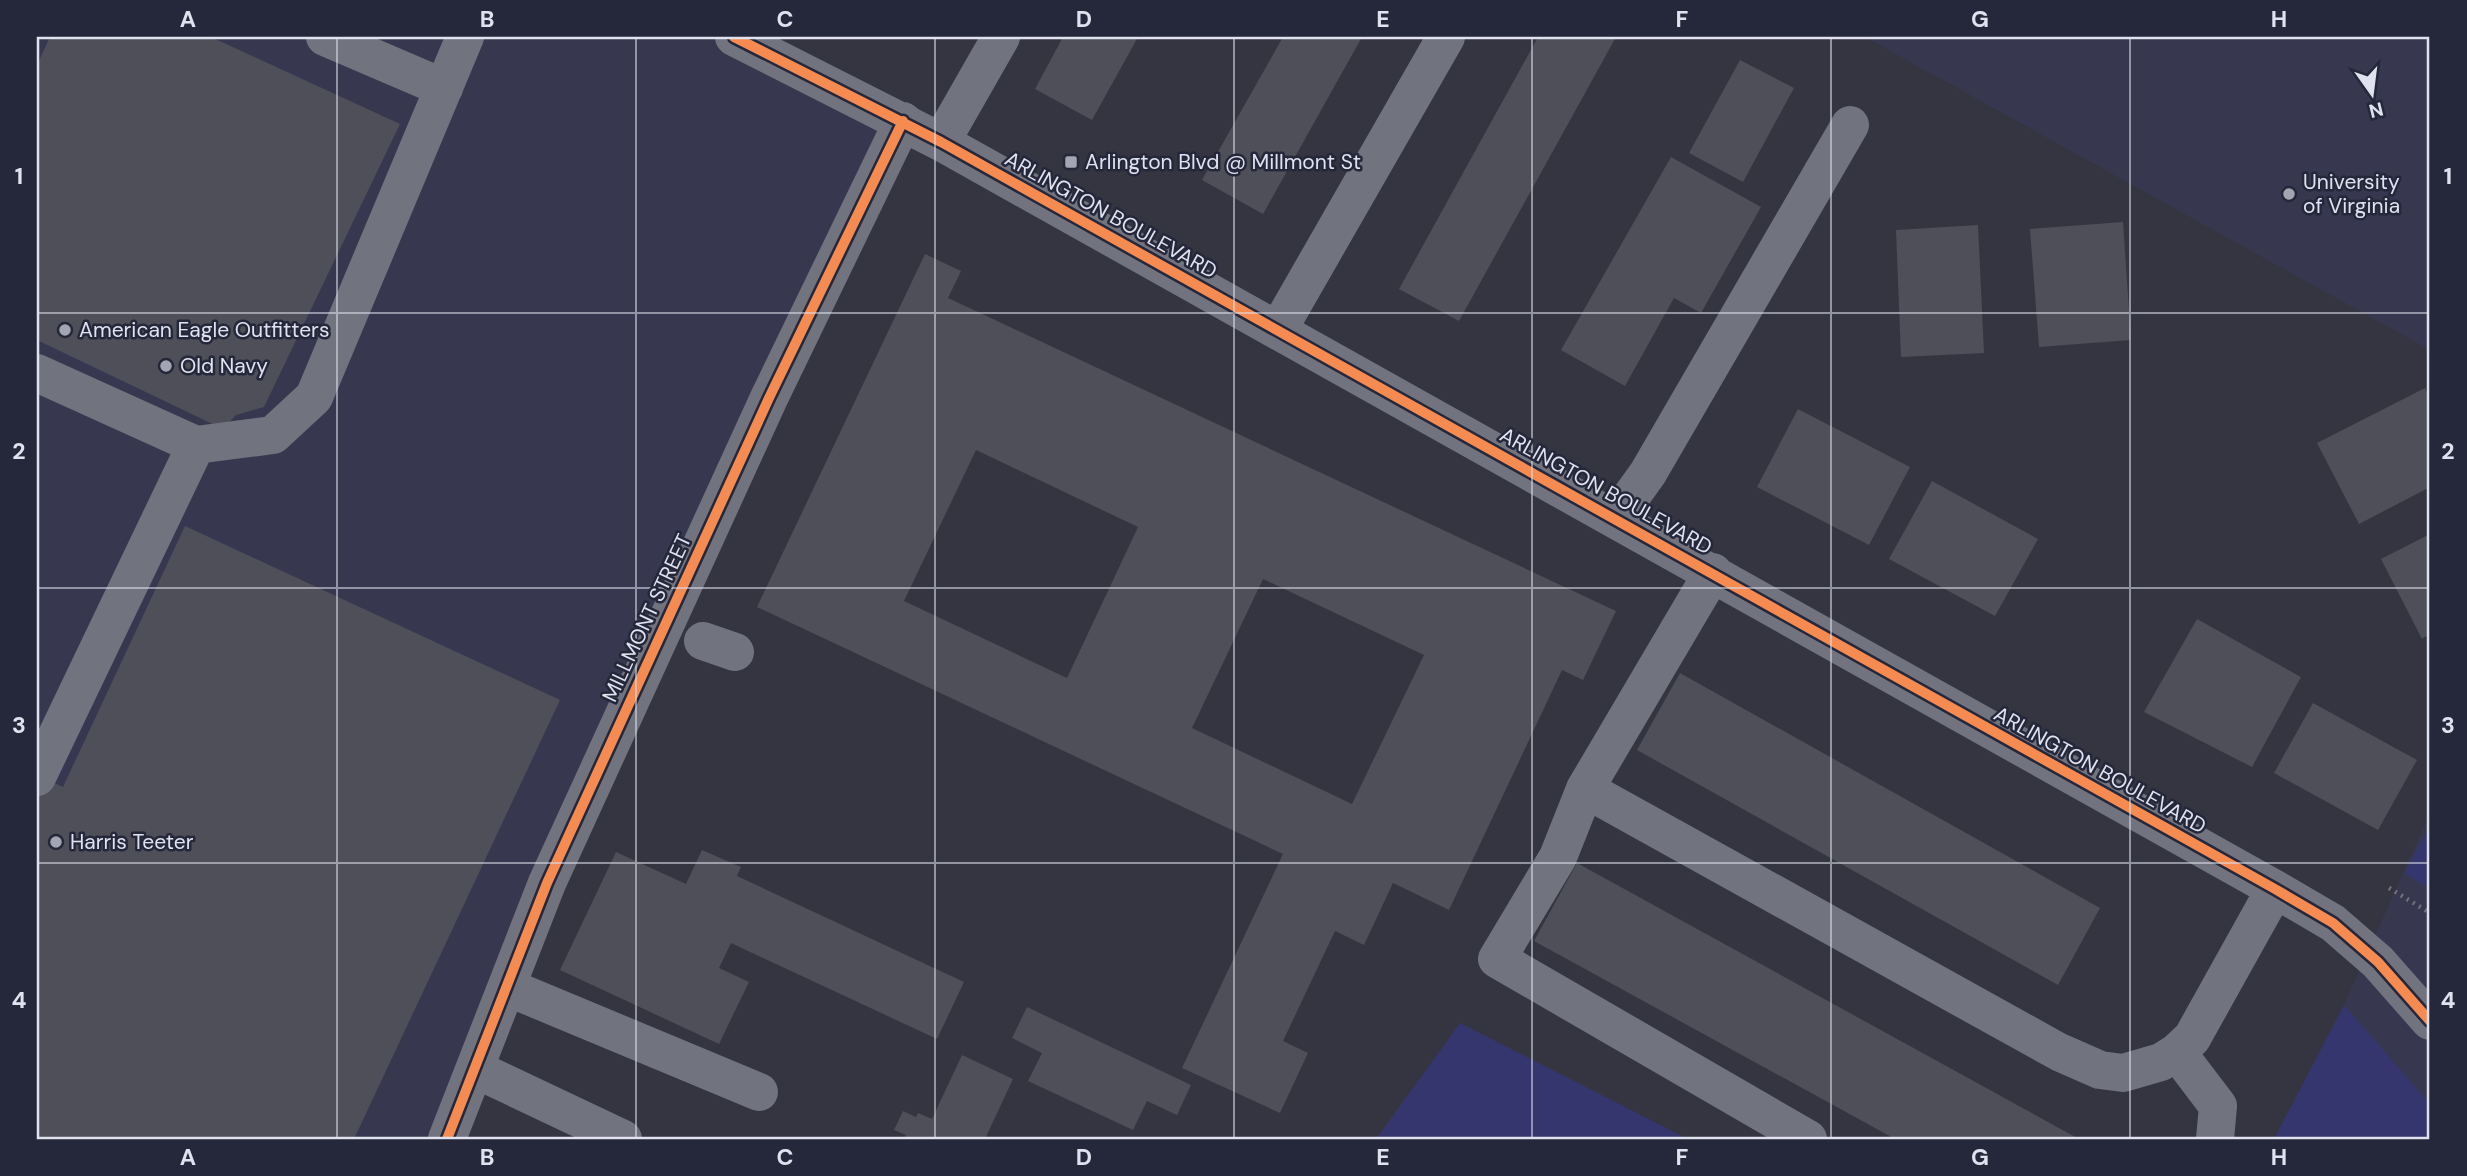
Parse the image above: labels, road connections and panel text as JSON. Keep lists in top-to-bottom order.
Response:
{
  "streets": {
    "street": ["ARLINGTON BOULEVARD", "MILLMONT STREET"]
  },
  "crossings": [
    ["ARLINGTON BOULEVARD", "MILLMONT STREET"]
  ],
  "places": {
    "transit": ["Arlington Blvd @ Millmont St"],
    "other": [
      "University of Virginia",
      "American Eagle Outfitters",
      "Old Navy",
      "Harris Teeter"
    ]
  },
  "north": "bottom",
  "grid": {
    "columns": [
      "A",
      "B",
      "C",
      "D",
      "E",
      "F",
      "G",
      "H"
    ],
    "rows": [
      "1",
      "2",
      "3",
      "4"
    ]
  }
}
